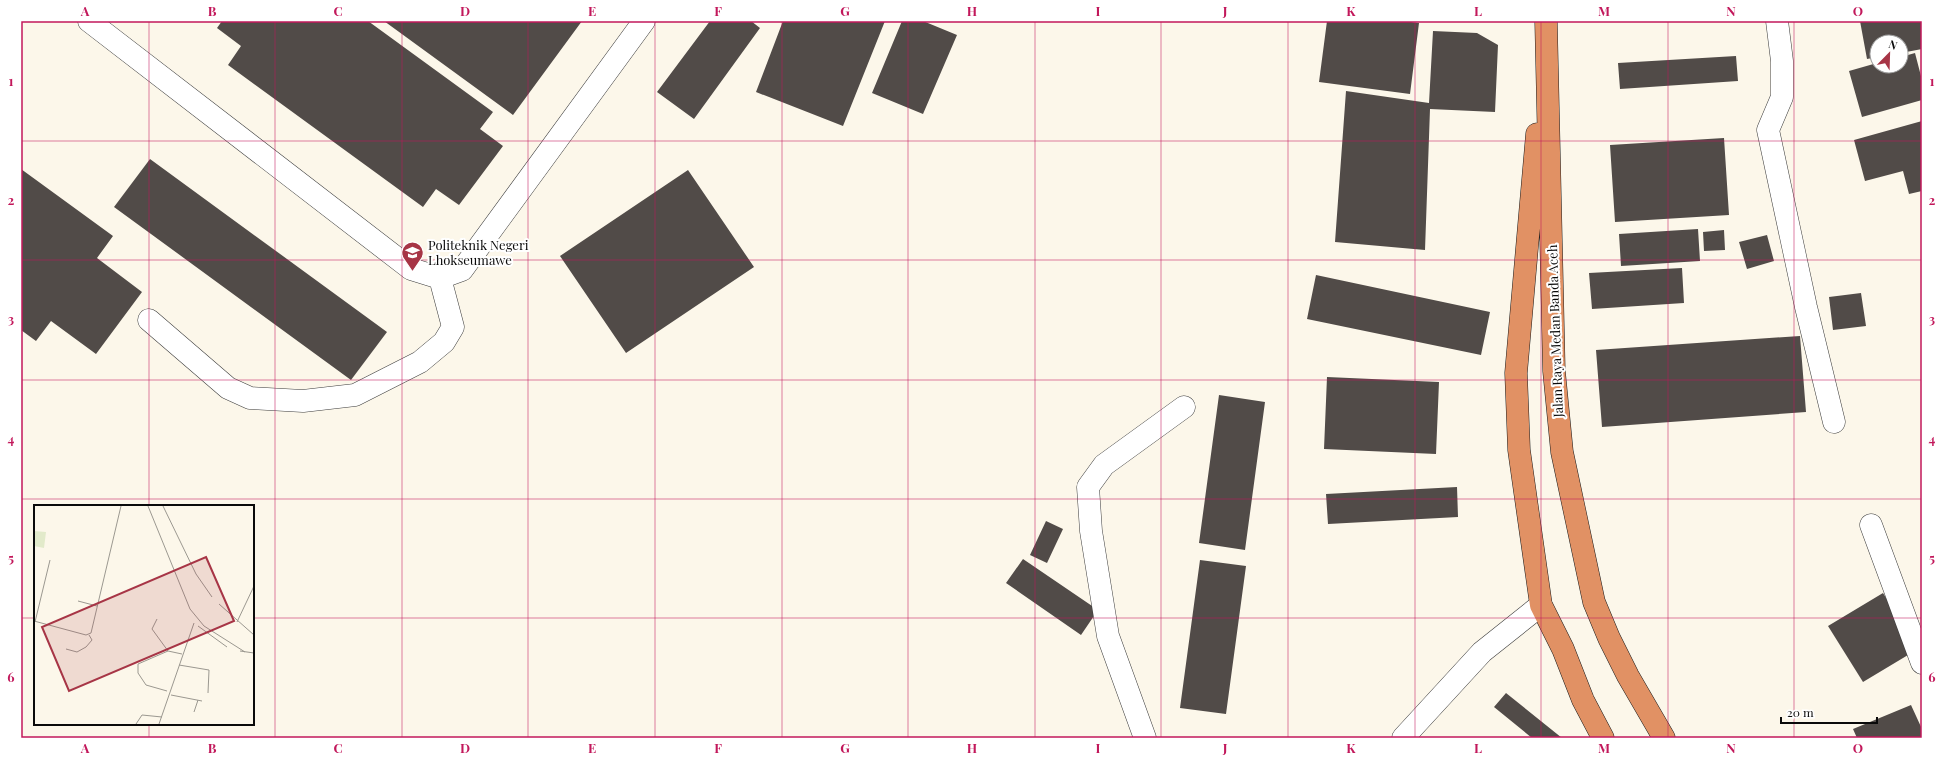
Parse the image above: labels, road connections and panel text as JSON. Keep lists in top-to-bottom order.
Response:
{
  "streets": {
    "highway": ["Jalan Raya Medan Banda Aceh"]
  },
  "places": {
    "school or university": ["Politeknik Negeri Lhokseumawe"]
  },
  "scale_bar": "20 m",
  "north": "top right",
  "grid": {
    "columns": [
      "A",
      "B",
      "C",
      "D",
      "E",
      "F",
      "G",
      "H",
      "I",
      "J",
      "K",
      "L",
      "M",
      "N",
      "O"
    ],
    "rows": [
      "1",
      "2",
      "3",
      "4",
      "5",
      "6"
    ]
  }
}
